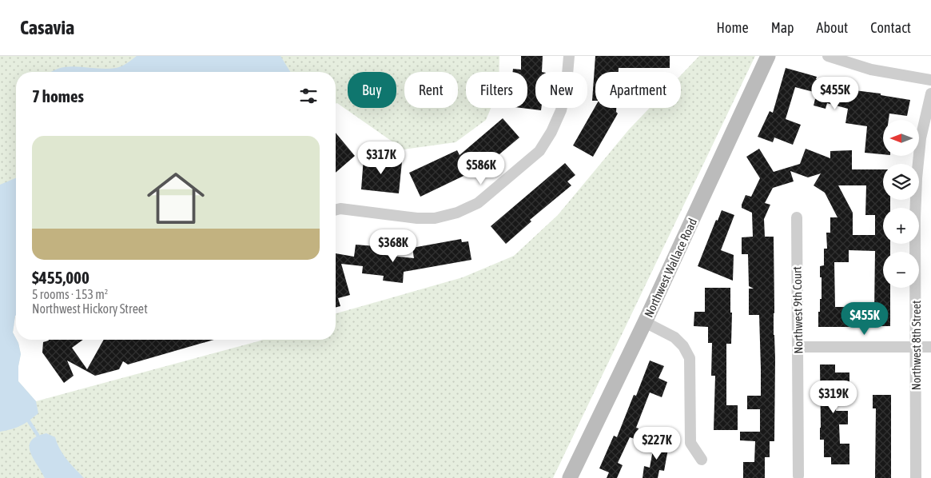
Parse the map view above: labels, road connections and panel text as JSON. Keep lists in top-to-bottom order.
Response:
{
  "streets": {
    "street": ["Northwest Wallace Road", "Northwest 9th Court", "Northwest 8th Street"]
  },
  "north": "left",
  "page": {
    "header": "Casavia",
    "nav": [
      "Home",
      "Map",
      "About",
      "Contact"
    ],
    "chip": [
      "Buy",
      "Rent",
      "Filters",
      "New",
      "Apartment"
    ],
    "heading": "7 homes",
    "price": [
      "$455K",
      "$317K",
      "$586K",
      "$368K",
      "$455K",
      "$319K",
      "$227K"
    ],
    "map_buttons": ["+", "−"],
    "list": [
      {
        "name": "$455,000",
        "note": "5 rooms · 153 m² · Northwest Hickory Street"
      }
    ]
  }
}
